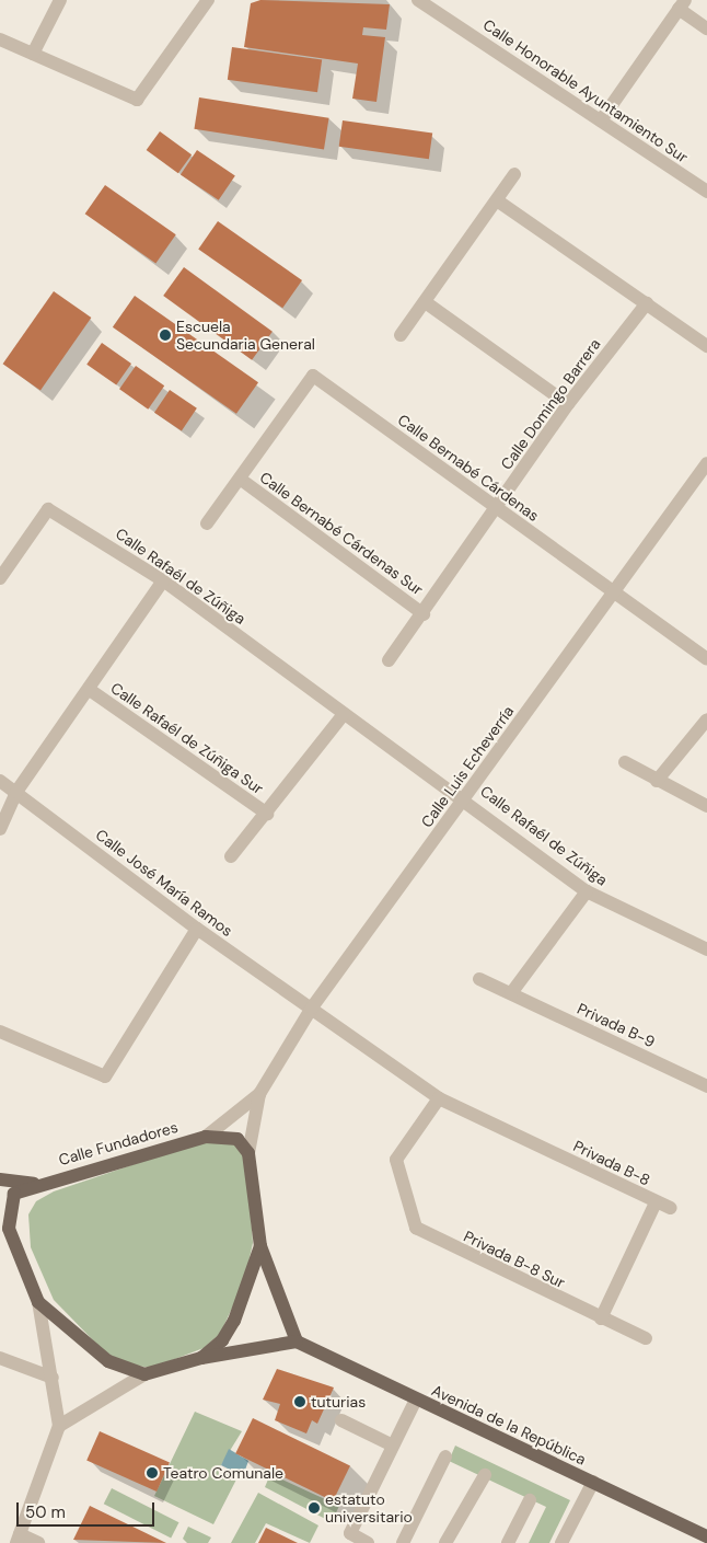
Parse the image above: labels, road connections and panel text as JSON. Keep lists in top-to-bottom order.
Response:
{
  "streets": {
    "main road": ["Calle Fundadores", "Avenida de la República"],
    "street": [
      "Calle Honorable Ayuntamiento Sur",
      "Calle Domingo Barrera",
      "Calle Bernabé Cárdenas",
      "Calle Bernabé Cárdenas Sur",
      "Calle Rafaél de Zúñiga",
      "Calle Rafaél de Zúñiga Sur",
      "Calle Luis Echeverría",
      "Calle José María Ramos",
      "Privada B-9",
      "Privada B-8",
      "Privada B-8 Sur"
    ]
  },
  "crossings": [
    ["Calle Domingo Barrera", "Calle Bernabé Cárdenas"],
    ["Calle Domingo Barrera", "Calle Bernabé Cárdenas Sur"],
    ["Calle Bernabé Cárdenas", "Calle Bernabé Cárdenas Sur"],
    ["Calle Bernabé Cárdenas", "Calle Luis Echeverría"],
    ["Calle Rafaél de Zúñiga", "Calle Luis Echeverría"],
    ["Calle Luis Echeverría", "Calle José María Ramos"],
    ["Calle Luis Echeverría", "Calle Fundadores"],
    ["Calle Luis Echeverría", "Privada B-8"],
    ["Calle José María Ramos", "Privada B-8"],
    ["Privada B-8", "Privada B-8 Sur"]
  ],
  "places": [
    "Escuela Secundaria General",
    "tuturias",
    "Teatro Comunale",
    "estatuto universitario"
  ],
  "scale_bar": "50 m"
}
